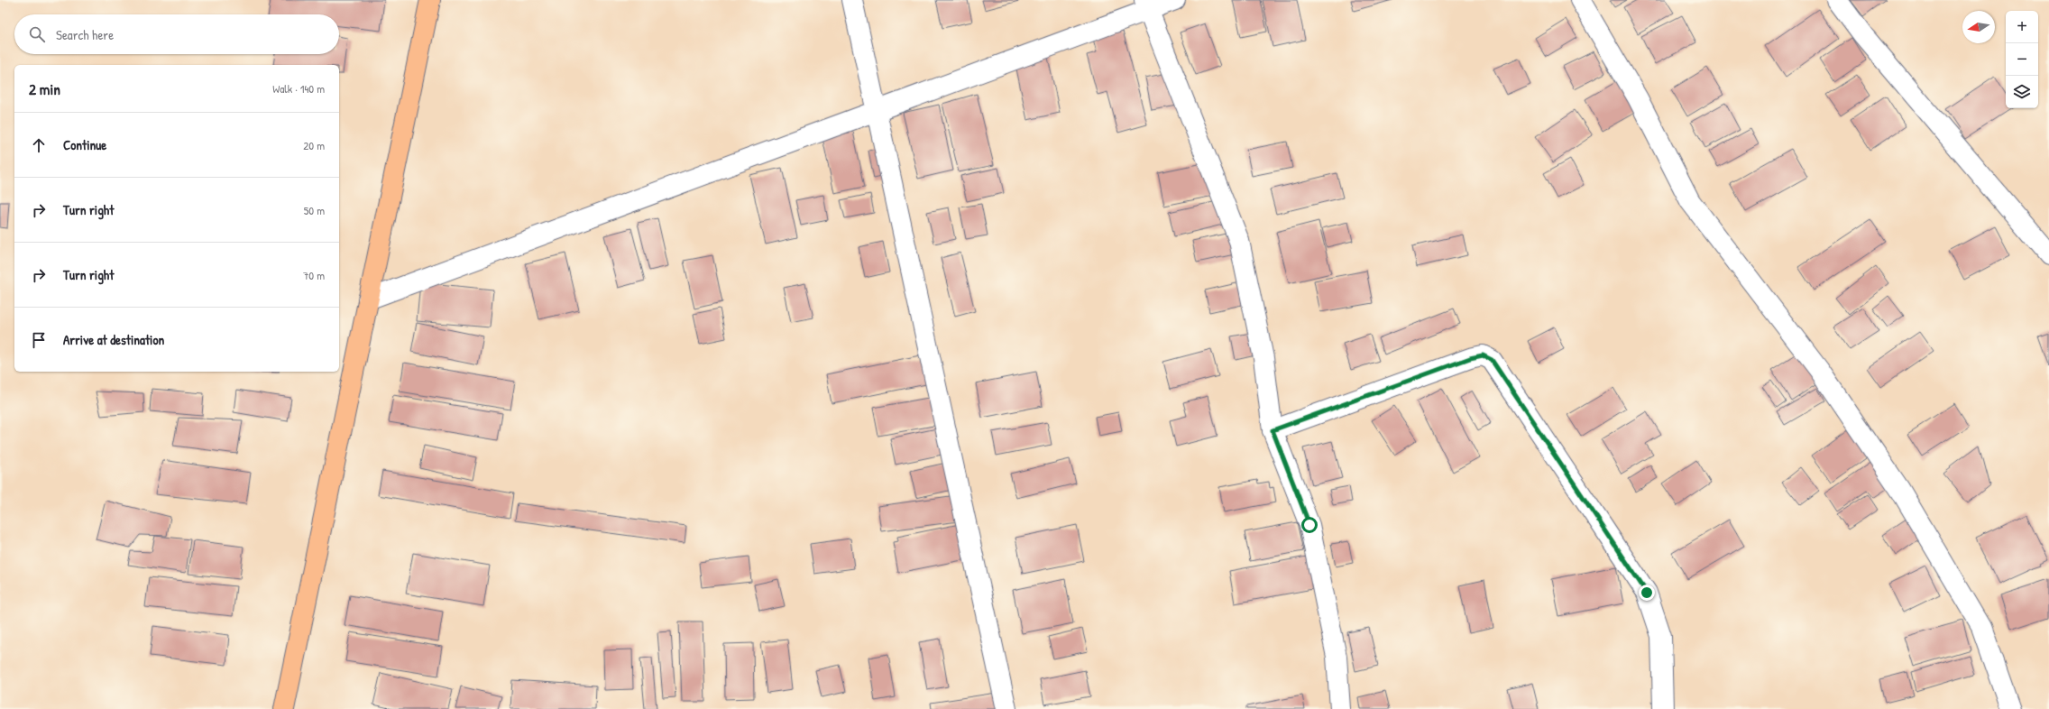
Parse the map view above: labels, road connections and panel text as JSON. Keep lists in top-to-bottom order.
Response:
{
  "north": "left",
  "page": {
    "map_buttons": ["+", "−"],
    "search": "Search here",
    "heading": ["2 min", "Walk · 140 m"],
    "list": [
      ["Continue", "20 m"],
      ["Turn right", "50 m"],
      ["Turn right", "70 m"],
      "Arrive at destination"
    ]
  }
}
